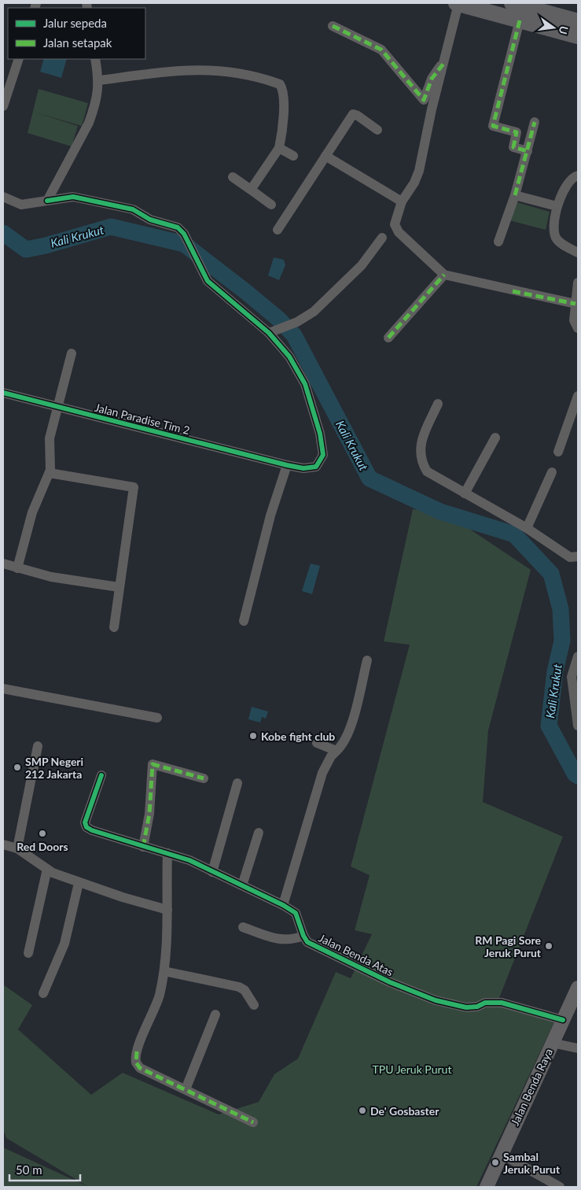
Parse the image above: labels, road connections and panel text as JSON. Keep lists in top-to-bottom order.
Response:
{
  "streets": {
    "street": ["Jalan Paradise Tim 2", "Jalan Benda Atas", "Jalan Benda Raya"]
  },
  "crossings": [
    ["Jalan Benda Atas", "Jalan Benda Raya"]
  ],
  "water": ["Kali Krukut"],
  "parks": ["TPU Jeruk Purut"],
  "places": [
    "Kobe fight club",
    "SMP Negeri 212 Jakarta",
    "Red Doors",
    "RM Pagi Sore Jeruk Purut",
    "De' Gosbaster",
    "Sambal Jeruk Purut"
  ],
  "legend": ["Jalur sepeda", "Jalan setapak"],
  "scale_bar": "50 m",
  "north": "right"
}
